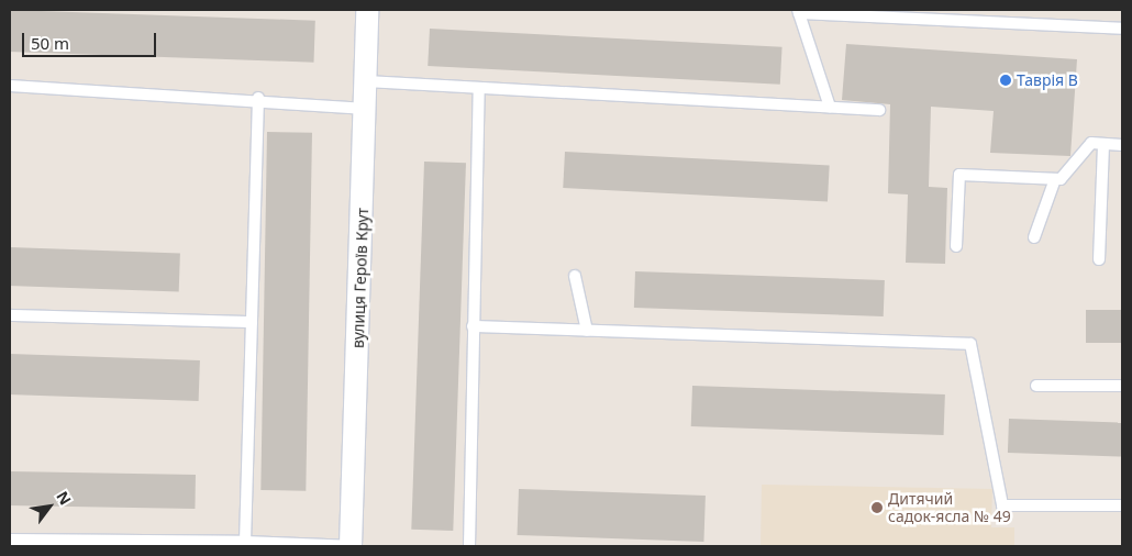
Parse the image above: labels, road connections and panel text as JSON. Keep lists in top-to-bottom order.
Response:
{
  "streets": {
    "street": ["вулиця Героїв Крут"]
  },
  "places": ["Таврія В", "Дитячий садок-ясла № 49"],
  "scale_bar": "50 m",
  "north": "top right"
}
